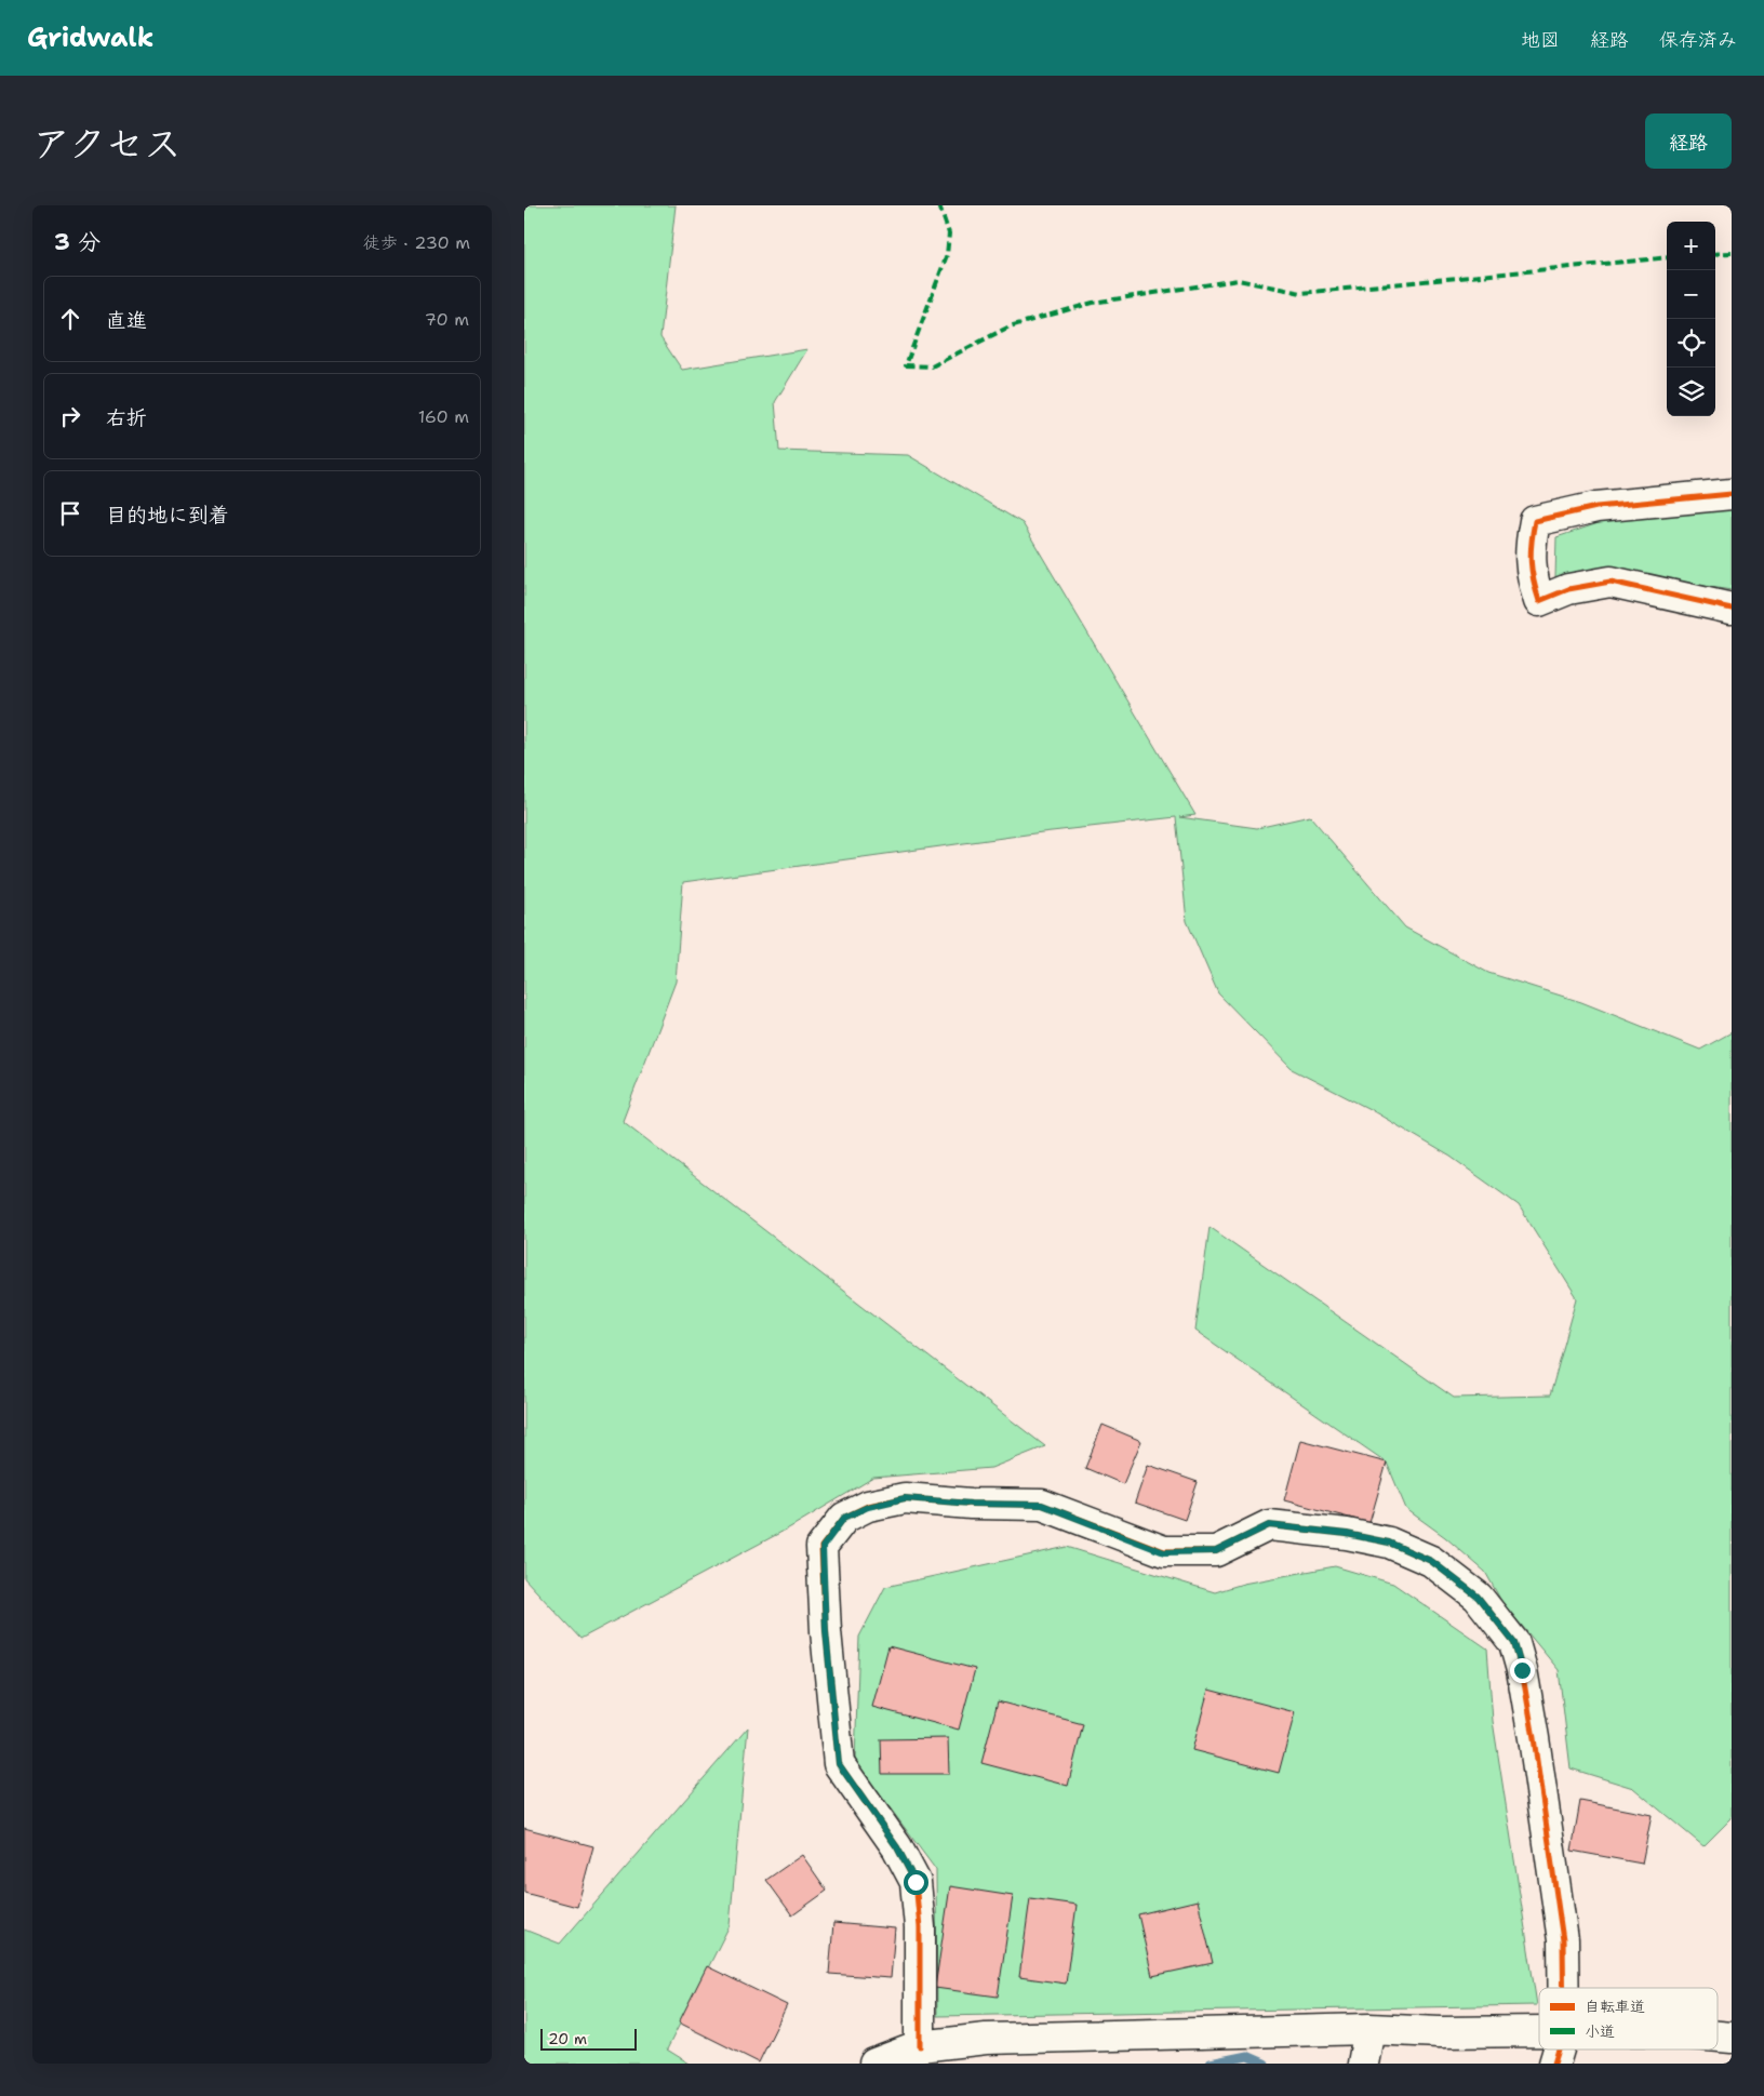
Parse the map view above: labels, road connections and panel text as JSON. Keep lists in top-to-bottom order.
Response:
{
  "legend": ["自転車道", "小道"],
  "scale_bar": "20 m",
  "page": {
    "header": "Gridwalk",
    "nav": ["地図", "経路", "保存済み"],
    "title": "アクセス",
    "buttons": "経路",
    "heading": ["3 分", "徒歩 · 230 m"],
    "map_buttons": ["+", "−"],
    "list": [
      ["直進", "70 m"],
      ["右折", "160 m"],
      "目的地に到着"
    ],
    "scale": "20 m"
  }
}
